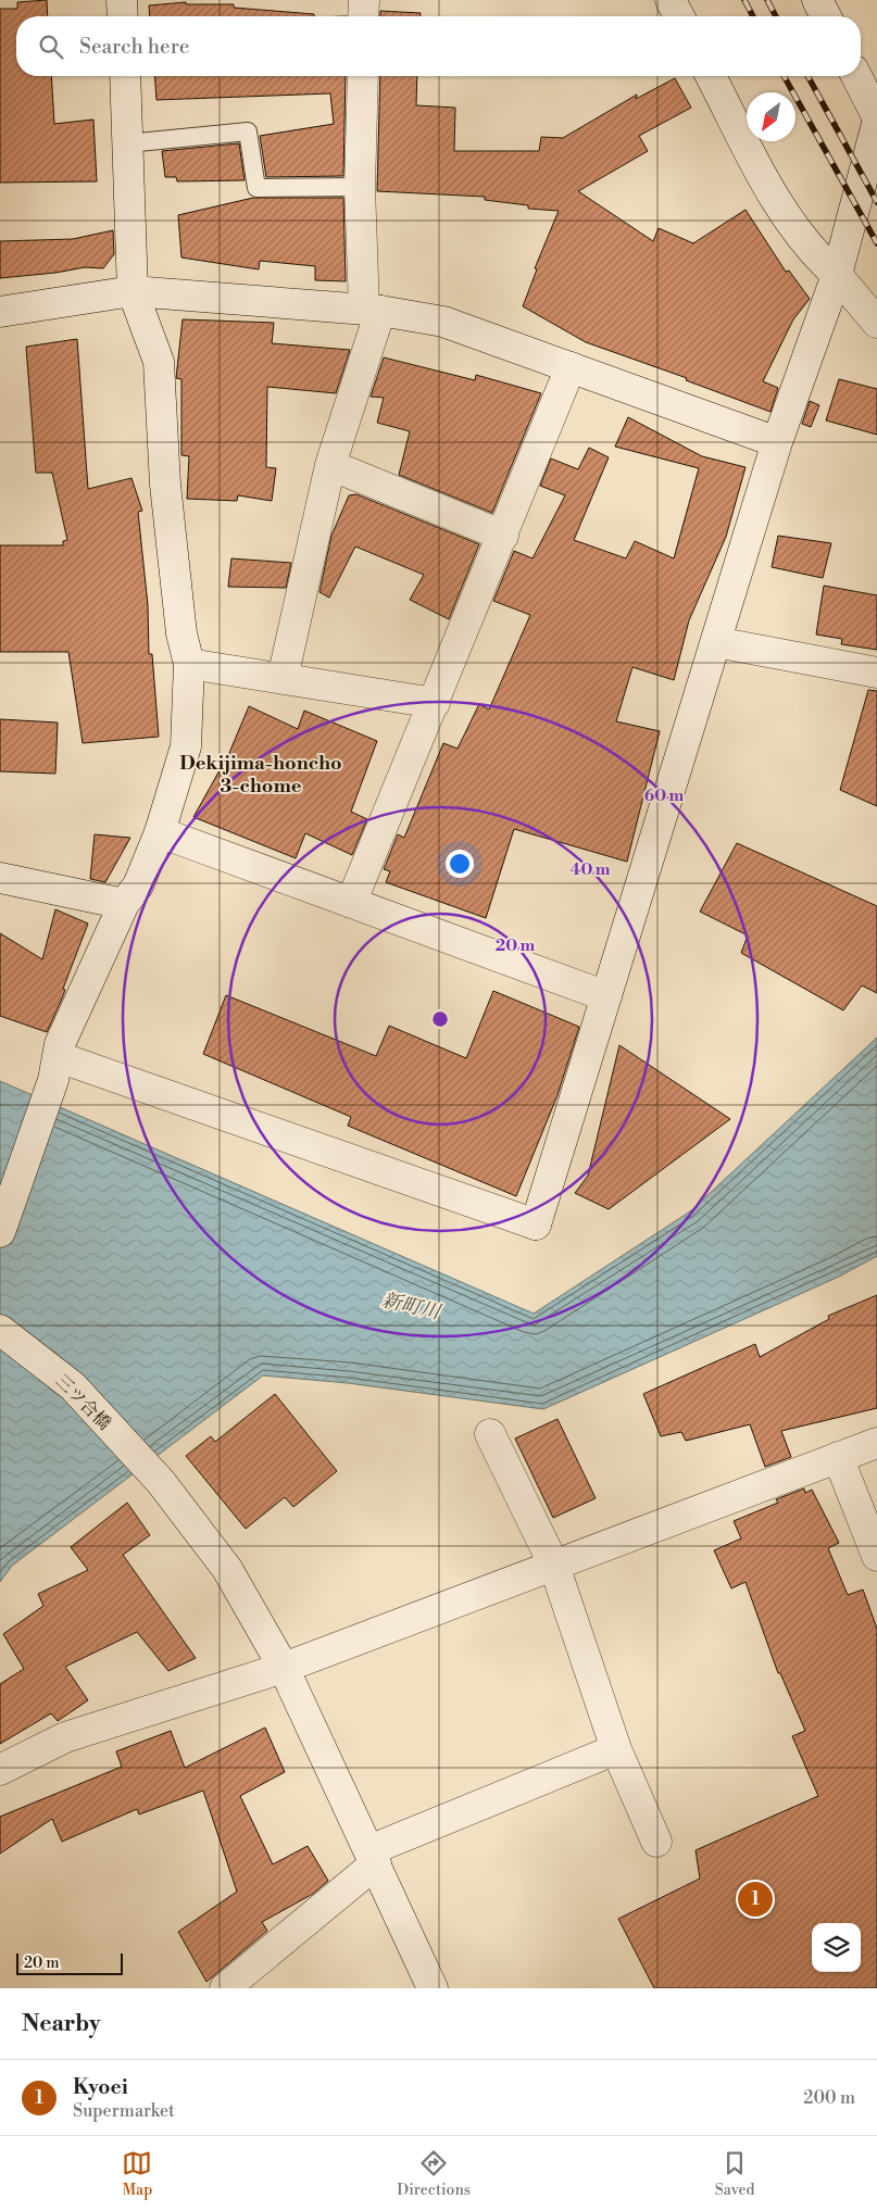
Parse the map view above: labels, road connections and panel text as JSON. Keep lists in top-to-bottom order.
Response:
{
  "streets": {
    "street": ["三ツ合橋"]
  },
  "districts": ["Dekijima-honcho 3-chome"],
  "water": ["新町川"],
  "scale_bar": "20 m",
  "north": "bottom left",
  "page": {
    "search": "Search here",
    "pins": "1",
    "scale": "20 m",
    "heading": "Nearby",
    "list": [
      {
        "mark": "1",
        "name": "Kyoei",
        "note": "Supermarket",
        "value": "200 m"
      }
    ],
    "nav": ["Map", "Directions", "Saved"]
  },
  "rings": ["60 m", "40 m", "20 m"]
}
